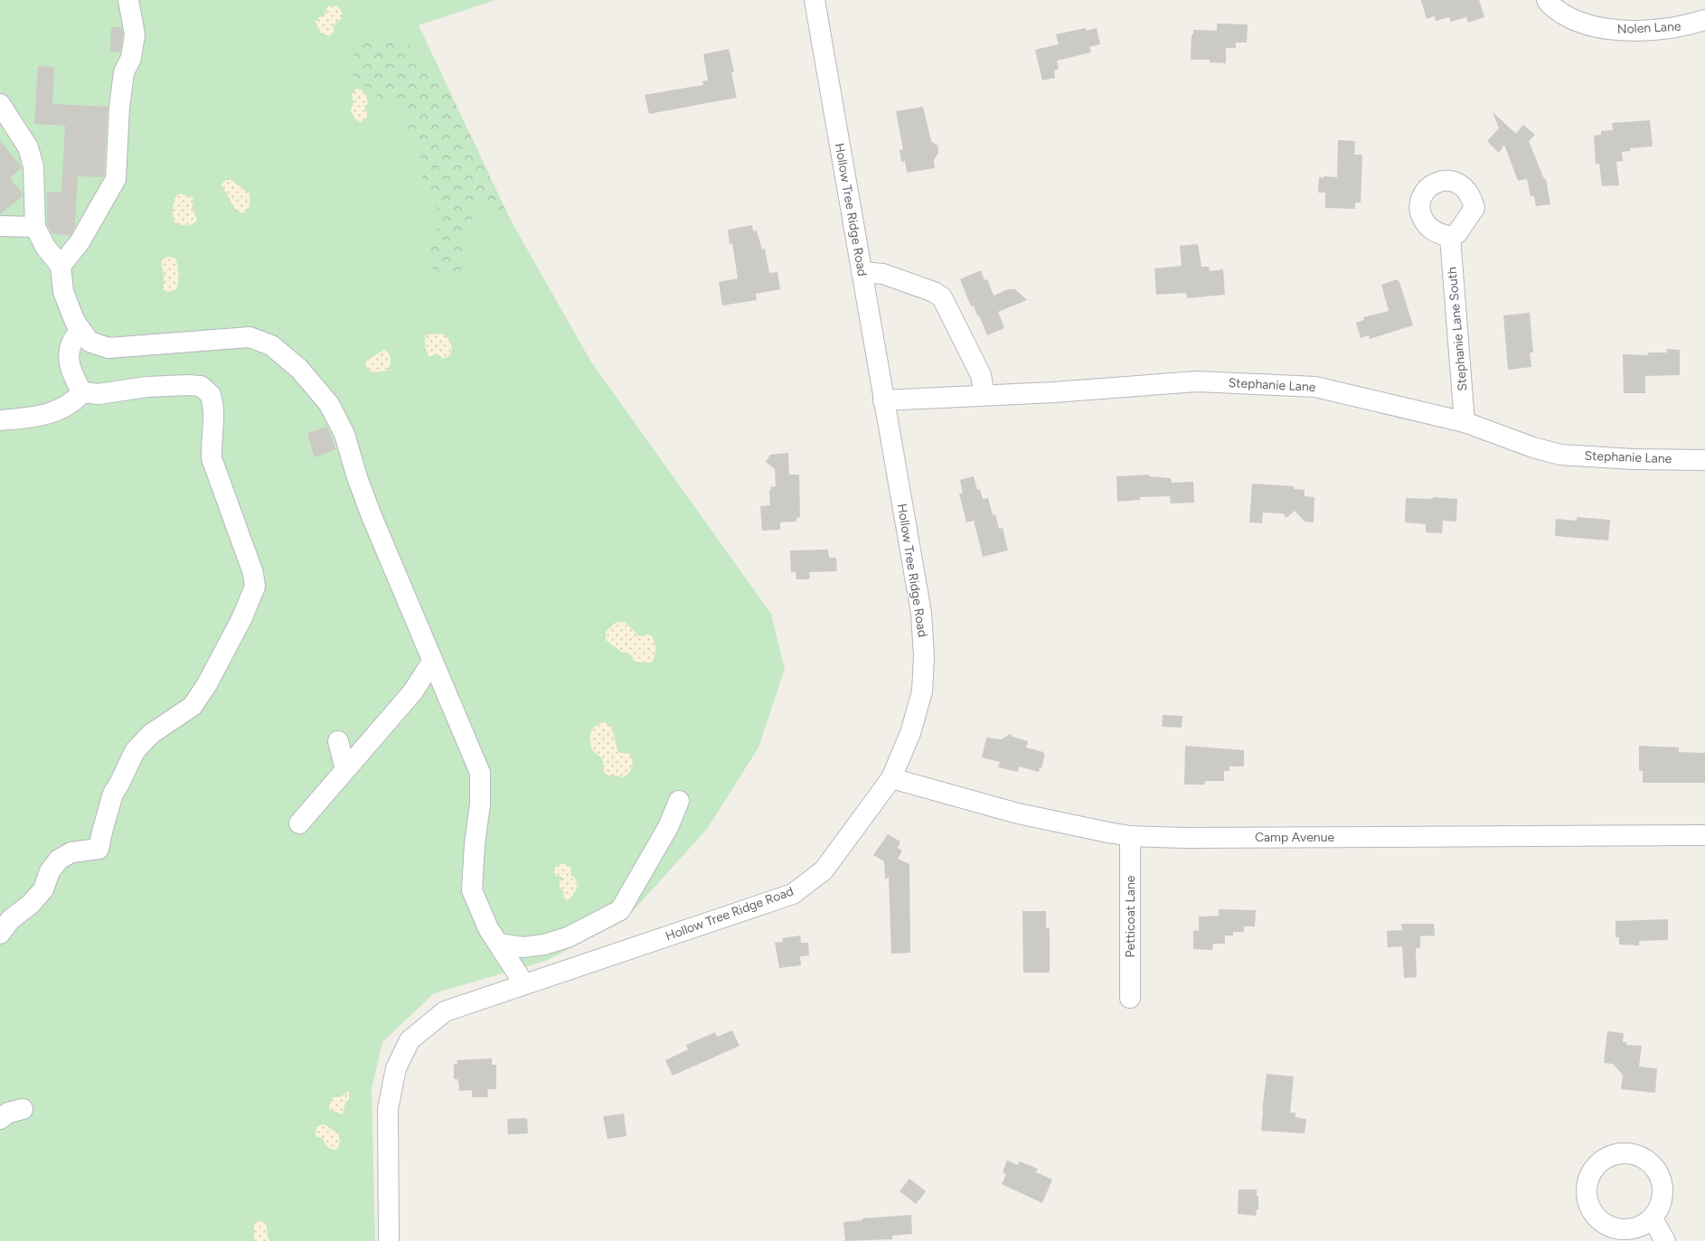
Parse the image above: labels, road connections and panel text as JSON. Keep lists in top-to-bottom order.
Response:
{
  "streets": {
    "street": [
      "Nolen Lane",
      "Hollow Tree Ridge Road",
      "Stephanie Lane South",
      "Stephanie Lane",
      "Camp Avenue",
      "Petticoat Lane"
    ]
  },
  "crossings": [
    ["Hollow Tree Ridge Road", "Stephanie Lane"],
    ["Hollow Tree Ridge Road", "Camp Avenue"],
    ["Stephanie Lane South", "Stephanie Lane"],
    ["Camp Avenue", "Petticoat Lane"]
  ]
}
